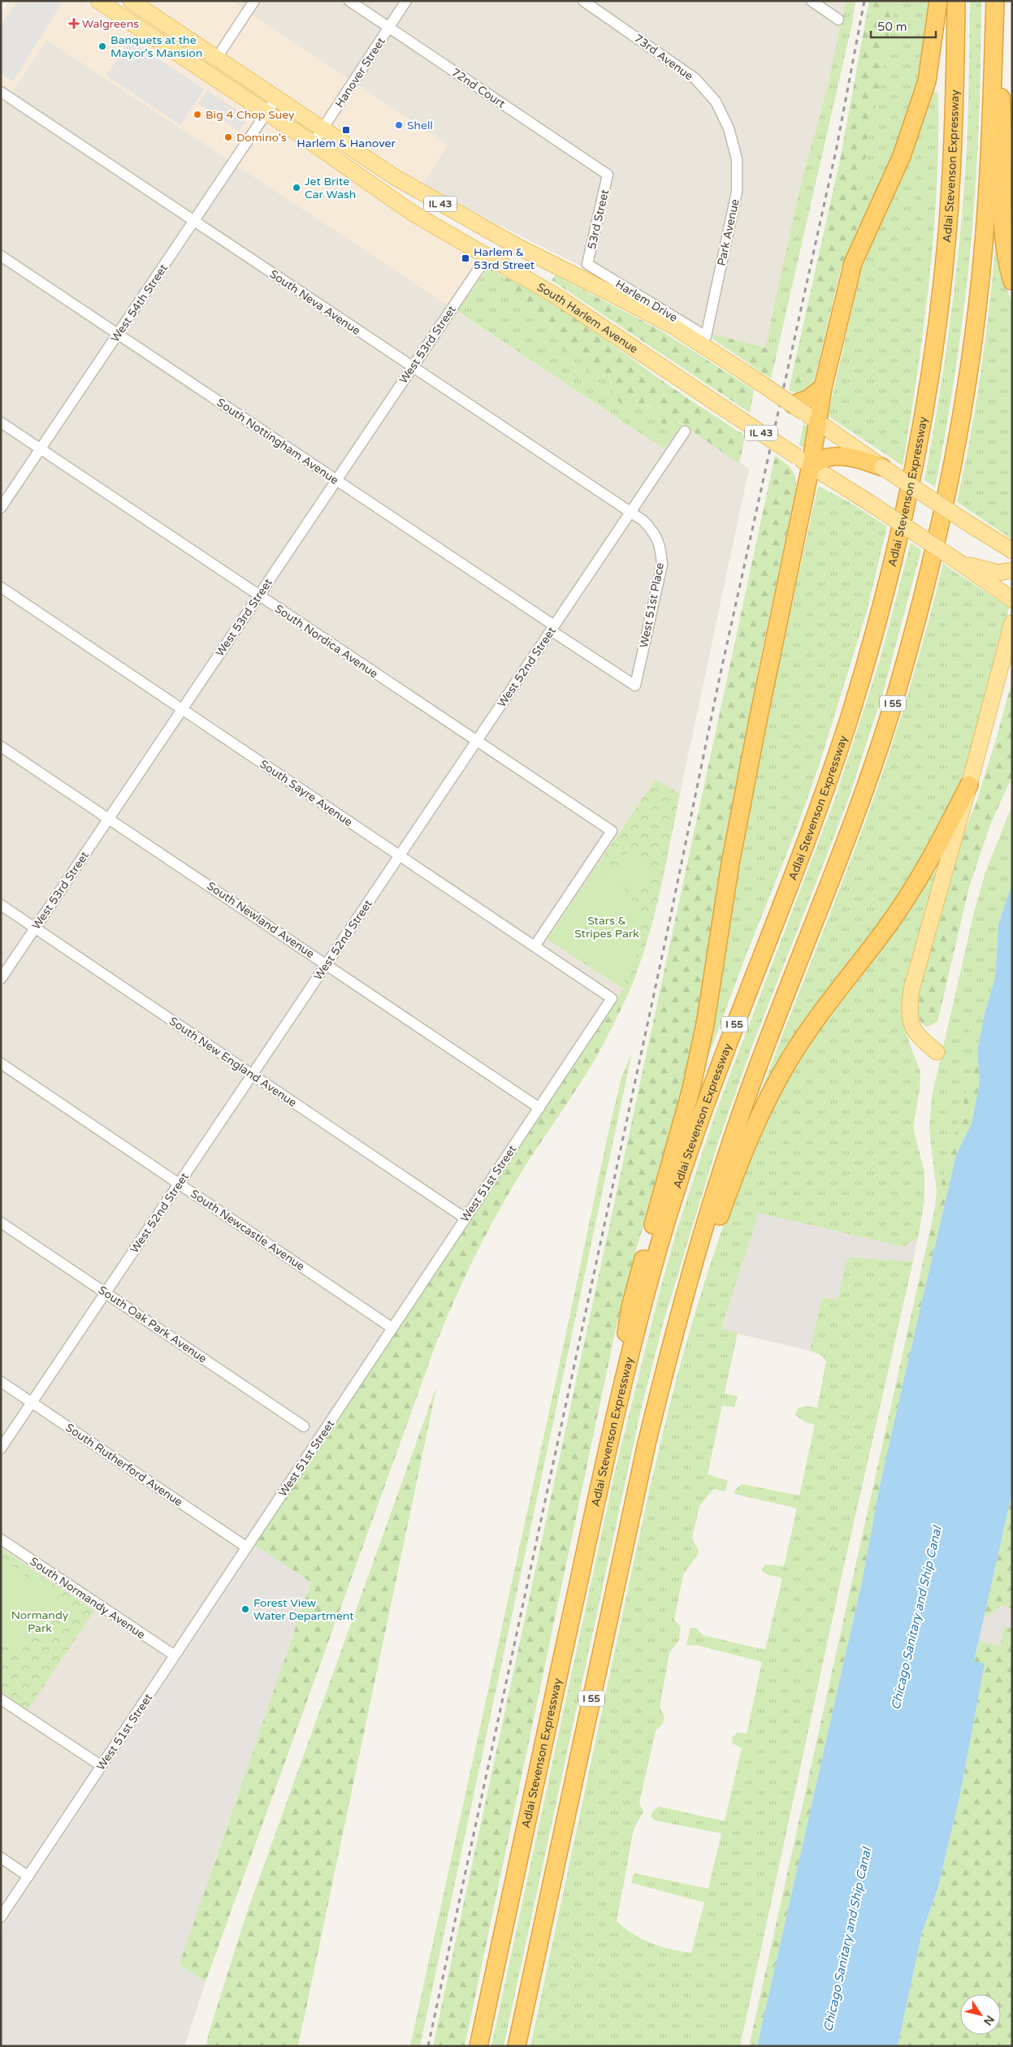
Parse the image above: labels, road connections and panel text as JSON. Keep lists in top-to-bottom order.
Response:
{
  "streets": {
    "highway": ["Adlai Stevenson Expressway", "I 55"],
    "main road": ["IL 43", "South Harlem Avenue"],
    "street": [
      "73rd Avenue",
      "Hanover Street",
      "72nd Court",
      "53rd Street",
      "Park Avenue",
      "Harlem Drive",
      "South Neva Avenue",
      "West 54th Street",
      "West 53rd Street",
      "South Nottingham Avenue",
      "West 51st Place",
      "South Nordica Avenue",
      "West 52nd Street",
      "South Sayre Avenue",
      "South Newland Avenue",
      "South New England Avenue",
      "West 51st Street",
      "South Newcastle Avenue",
      "South Oak Park Avenue",
      "South Rutherford Avenue",
      "South Normandy Avenue"
    ]
  },
  "crossings": [
    ["73rd Avenue", "Park Avenue"],
    ["Hanover Street", "72nd Court"],
    ["Hanover Street", "IL 43"],
    ["Hanover Street", "South Harlem Avenue"],
    ["72nd Court", "53rd Street"],
    ["IL 43", "West 54th Street"],
    ["53rd Street", "Harlem Drive"],
    ["Park Avenue", "Harlem Drive"],
    ["South Neva Avenue", "West 54th Street"],
    ["South Neva Avenue", "West 53rd Street"],
    ["South Neva Avenue", "West 51st Place"],
    ["South Neva Avenue", "West 52nd Street"],
    ["West 54th Street", "South Harlem Avenue"],
    ["West 54th Street", "South Nottingham Avenue"],
    ["West 54th Street", "South Nordica Avenue"],
    ["South Harlem Avenue", "West 53rd Street"],
    ["West 53rd Street", "South Nottingham Avenue"],
    ["West 53rd Street", "South Nordica Avenue"],
    ["West 53rd Street", "South Sayre Avenue"],
    ["West 53rd Street", "South Newland Avenue"],
    ["West 53rd Street", "South New England Avenue"],
    ["South Nottingham Avenue", "West 51st Place"],
    ["South Nottingham Avenue", "West 52nd Street"],
    ["West 51st Place", "West 52nd Street"],
    ["South Nordica Avenue", "West 52nd Street"],
    ["South Nordica Avenue", "South Sayre Avenue"],
    ["West 52nd Street", "South Sayre Avenue"],
    ["West 52nd Street", "South Newland Avenue"],
    ["West 52nd Street", "South New England Avenue"],
    ["West 52nd Street", "South Newcastle Avenue"],
    ["West 52nd Street", "South Oak Park Avenue"],
    ["West 52nd Street", "South Rutherford Avenue"],
    ["South Sayre Avenue", "West 51st Street"],
    ["South Newland Avenue", "West 51st Street"],
    ["South New England Avenue", "West 51st Street"],
    ["West 51st Street", "South Newcastle Avenue"],
    ["West 51st Street", "South Rutherford Avenue"],
    ["West 51st Street", "South Normandy Avenue"]
  ],
  "water": ["Chicago Sanitary and Ship Canal"],
  "parks": ["Stars & Stripes Park", "Normandy Park"],
  "places": {
    "health": ["Walgreens"],
    "other": [
      "Banquets at the Mayor's Mansion",
      "Big 4 Chop Suey",
      "Shell",
      "Domino's",
      "Jet Brite Car Wash",
      "Forest View Water Department"
    ],
    "transit": ["Harlem & Hanover", "Harlem & 53rd Street"]
  },
  "scale_bar": "50 m",
  "north": "bottom right"
}
